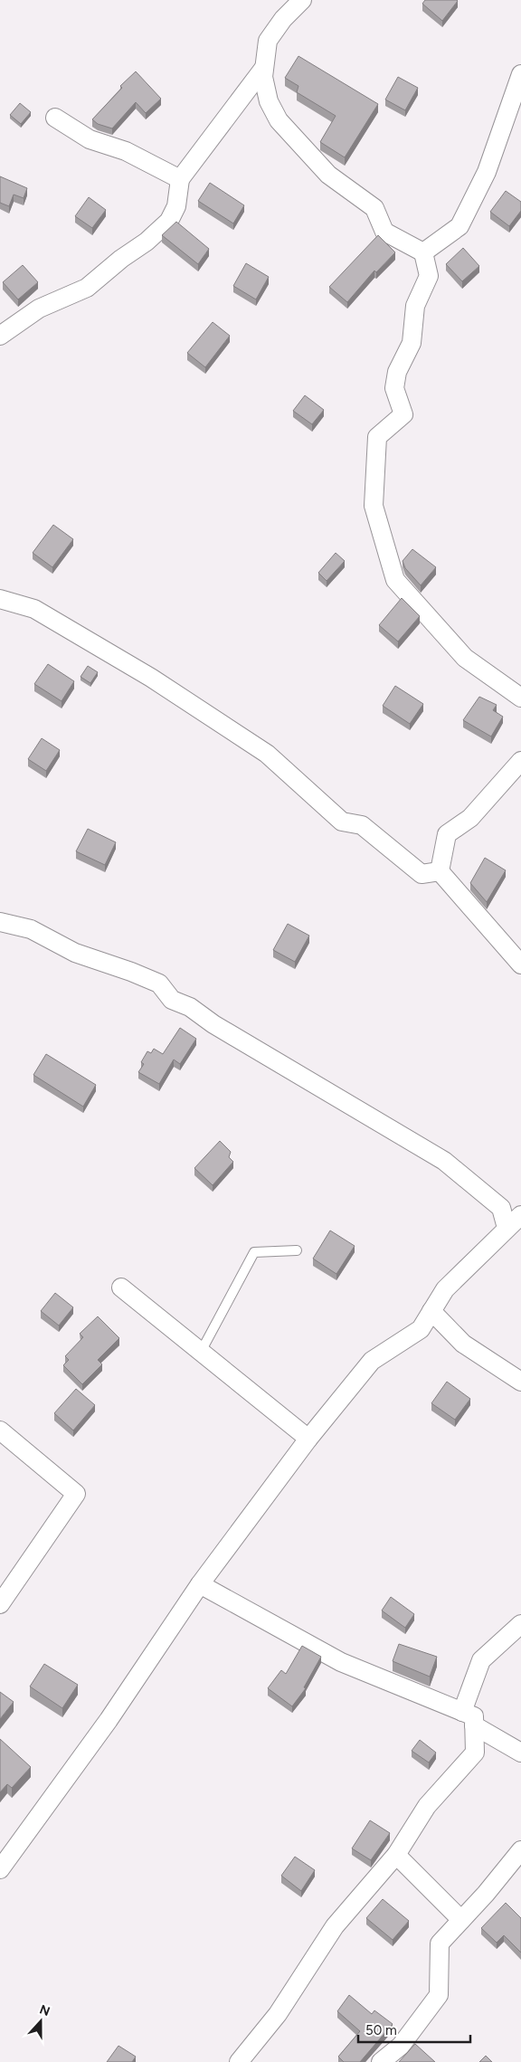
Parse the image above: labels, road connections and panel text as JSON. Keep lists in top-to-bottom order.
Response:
{
  "scale_bar": "50 m",
  "north": "top"
}
